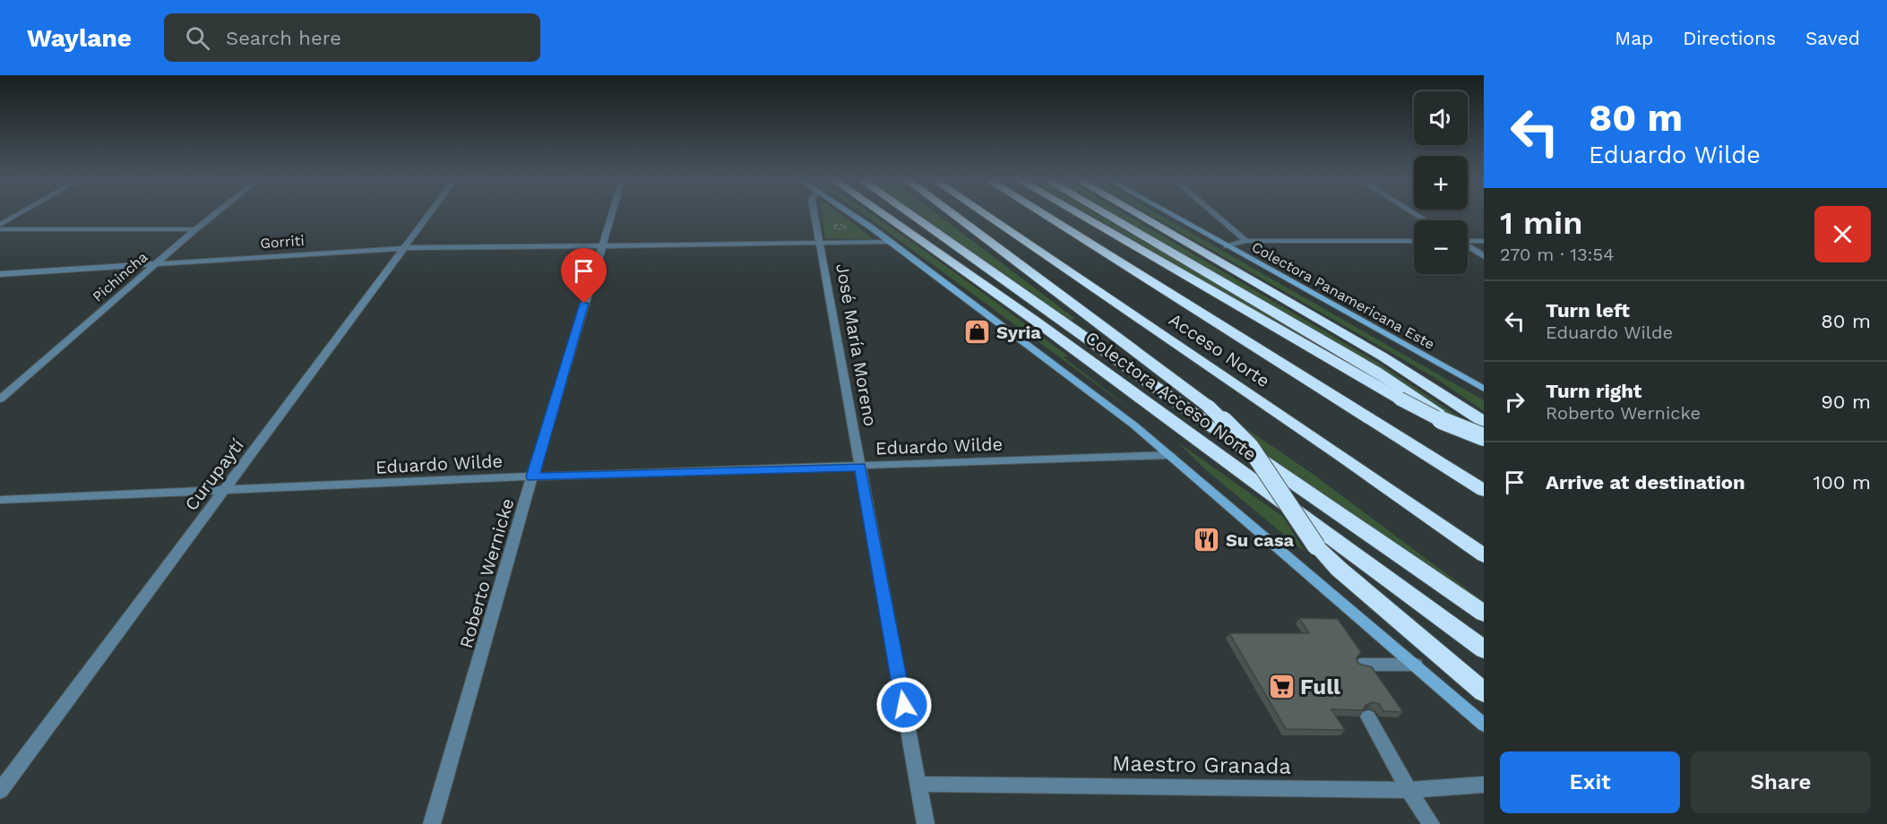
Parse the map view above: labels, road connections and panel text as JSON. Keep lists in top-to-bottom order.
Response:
{
  "streets": {
    "highway": ["Acceso Norte", "Colectora Acceso Norte"],
    "street": [
      "Gorriti",
      "Pichincha",
      "Colectora Panamericana Este",
      "José María Moreno",
      "Eduardo Wilde",
      "Curupaytí",
      "Roberto Wernicke",
      "Maestro Granada"
    ]
  },
  "crossings": [
    ["Gorriti", "Pichincha"],
    ["Gorriti", "José María Moreno"],
    ["Gorriti", "Curupaytí"],
    ["Gorriti", "Roberto Wernicke"],
    ["José María Moreno", "Eduardo Wilde"],
    ["José María Moreno", "Maestro Granada"],
    ["Eduardo Wilde", "Curupaytí"],
    ["Eduardo Wilde", "Roberto Wernicke"]
  ],
  "places": {
    "shop": ["Syria"],
    "restaurant": ["Su casa"],
    "supermarket": ["Full"]
  },
  "page": {
    "header": "Waylane",
    "search": "Search here",
    "nav": ["Map", "Directions", "Saved"],
    "turn": ["80 m", "Eduardo Wilde"],
    "map_buttons": ["+", "−"],
    "heading": ["1 min", "270 m · 13:54"],
    "list": [
      {
        "name": "Turn left",
        "note": "Eduardo Wilde",
        "value": "80 m"
      },
      {
        "name": "Turn right",
        "note": "Roberto Wernicke",
        "value": "90 m"
      },
      {
        "name": "Arrive at destination",
        "value": "100 m"
      }
    ],
    "buttons": ["Exit", "Share"]
  }
}
